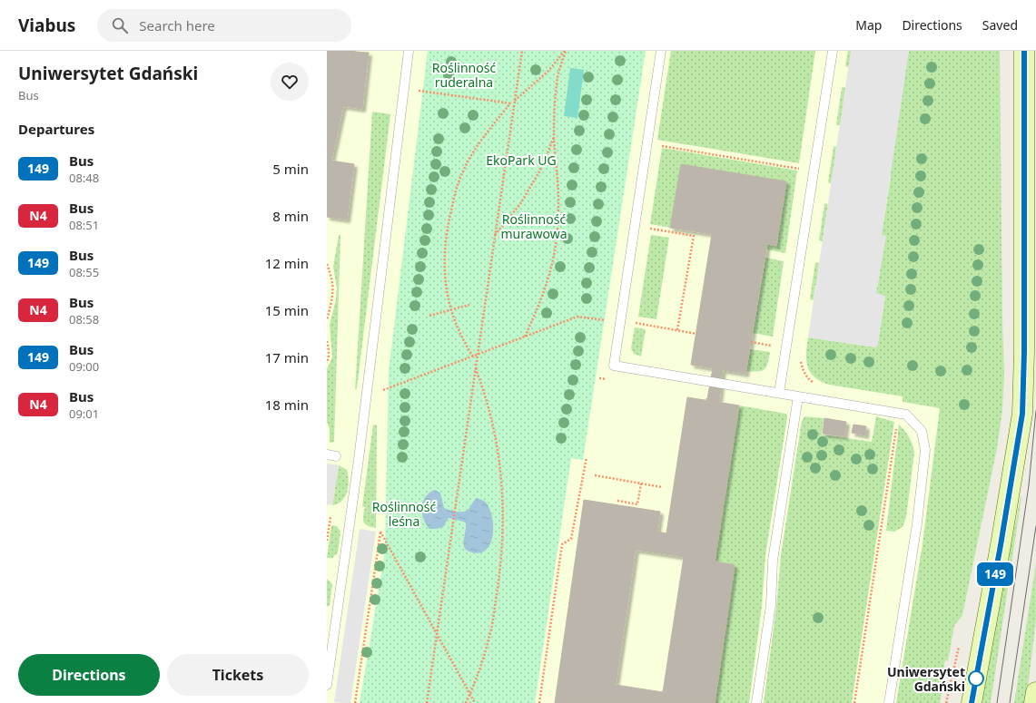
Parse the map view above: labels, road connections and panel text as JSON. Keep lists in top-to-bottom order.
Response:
{
  "parks": [
    "Roślinność ruderalna",
    "EkoPark UG",
    "Roślinność murawowa",
    "Roślinność leśna"
  ],
  "places": ["Uniwersytet Gdański"],
  "lines": ["bus line 149"],
  "page": {
    "header": "Viabus",
    "search": "Search here",
    "nav": ["Map", "Directions", "Saved"],
    "heading": [
      ["Uniwersytet Gdański", "Bus"],
      "Departures"
    ],
    "on_map": "149",
    "list": [
      {
        "mark": "149",
        "name": "Bus",
        "note": "08:48",
        "value": "5 min"
      },
      {
        "mark": "N4",
        "name": "Bus",
        "note": "08:51",
        "value": "8 min"
      },
      {
        "mark": "149",
        "name": "Bus",
        "note": "08:55",
        "value": "12 min"
      },
      {
        "mark": "N4",
        "name": "Bus",
        "note": "08:58",
        "value": "15 min"
      },
      {
        "mark": "149",
        "name": "Bus",
        "note": "09:00",
        "value": "17 min"
      },
      {
        "mark": "N4",
        "name": "Bus",
        "note": "09:01",
        "value": "18 min"
      }
    ],
    "buttons": ["Directions", "Tickets"]
  }
}
